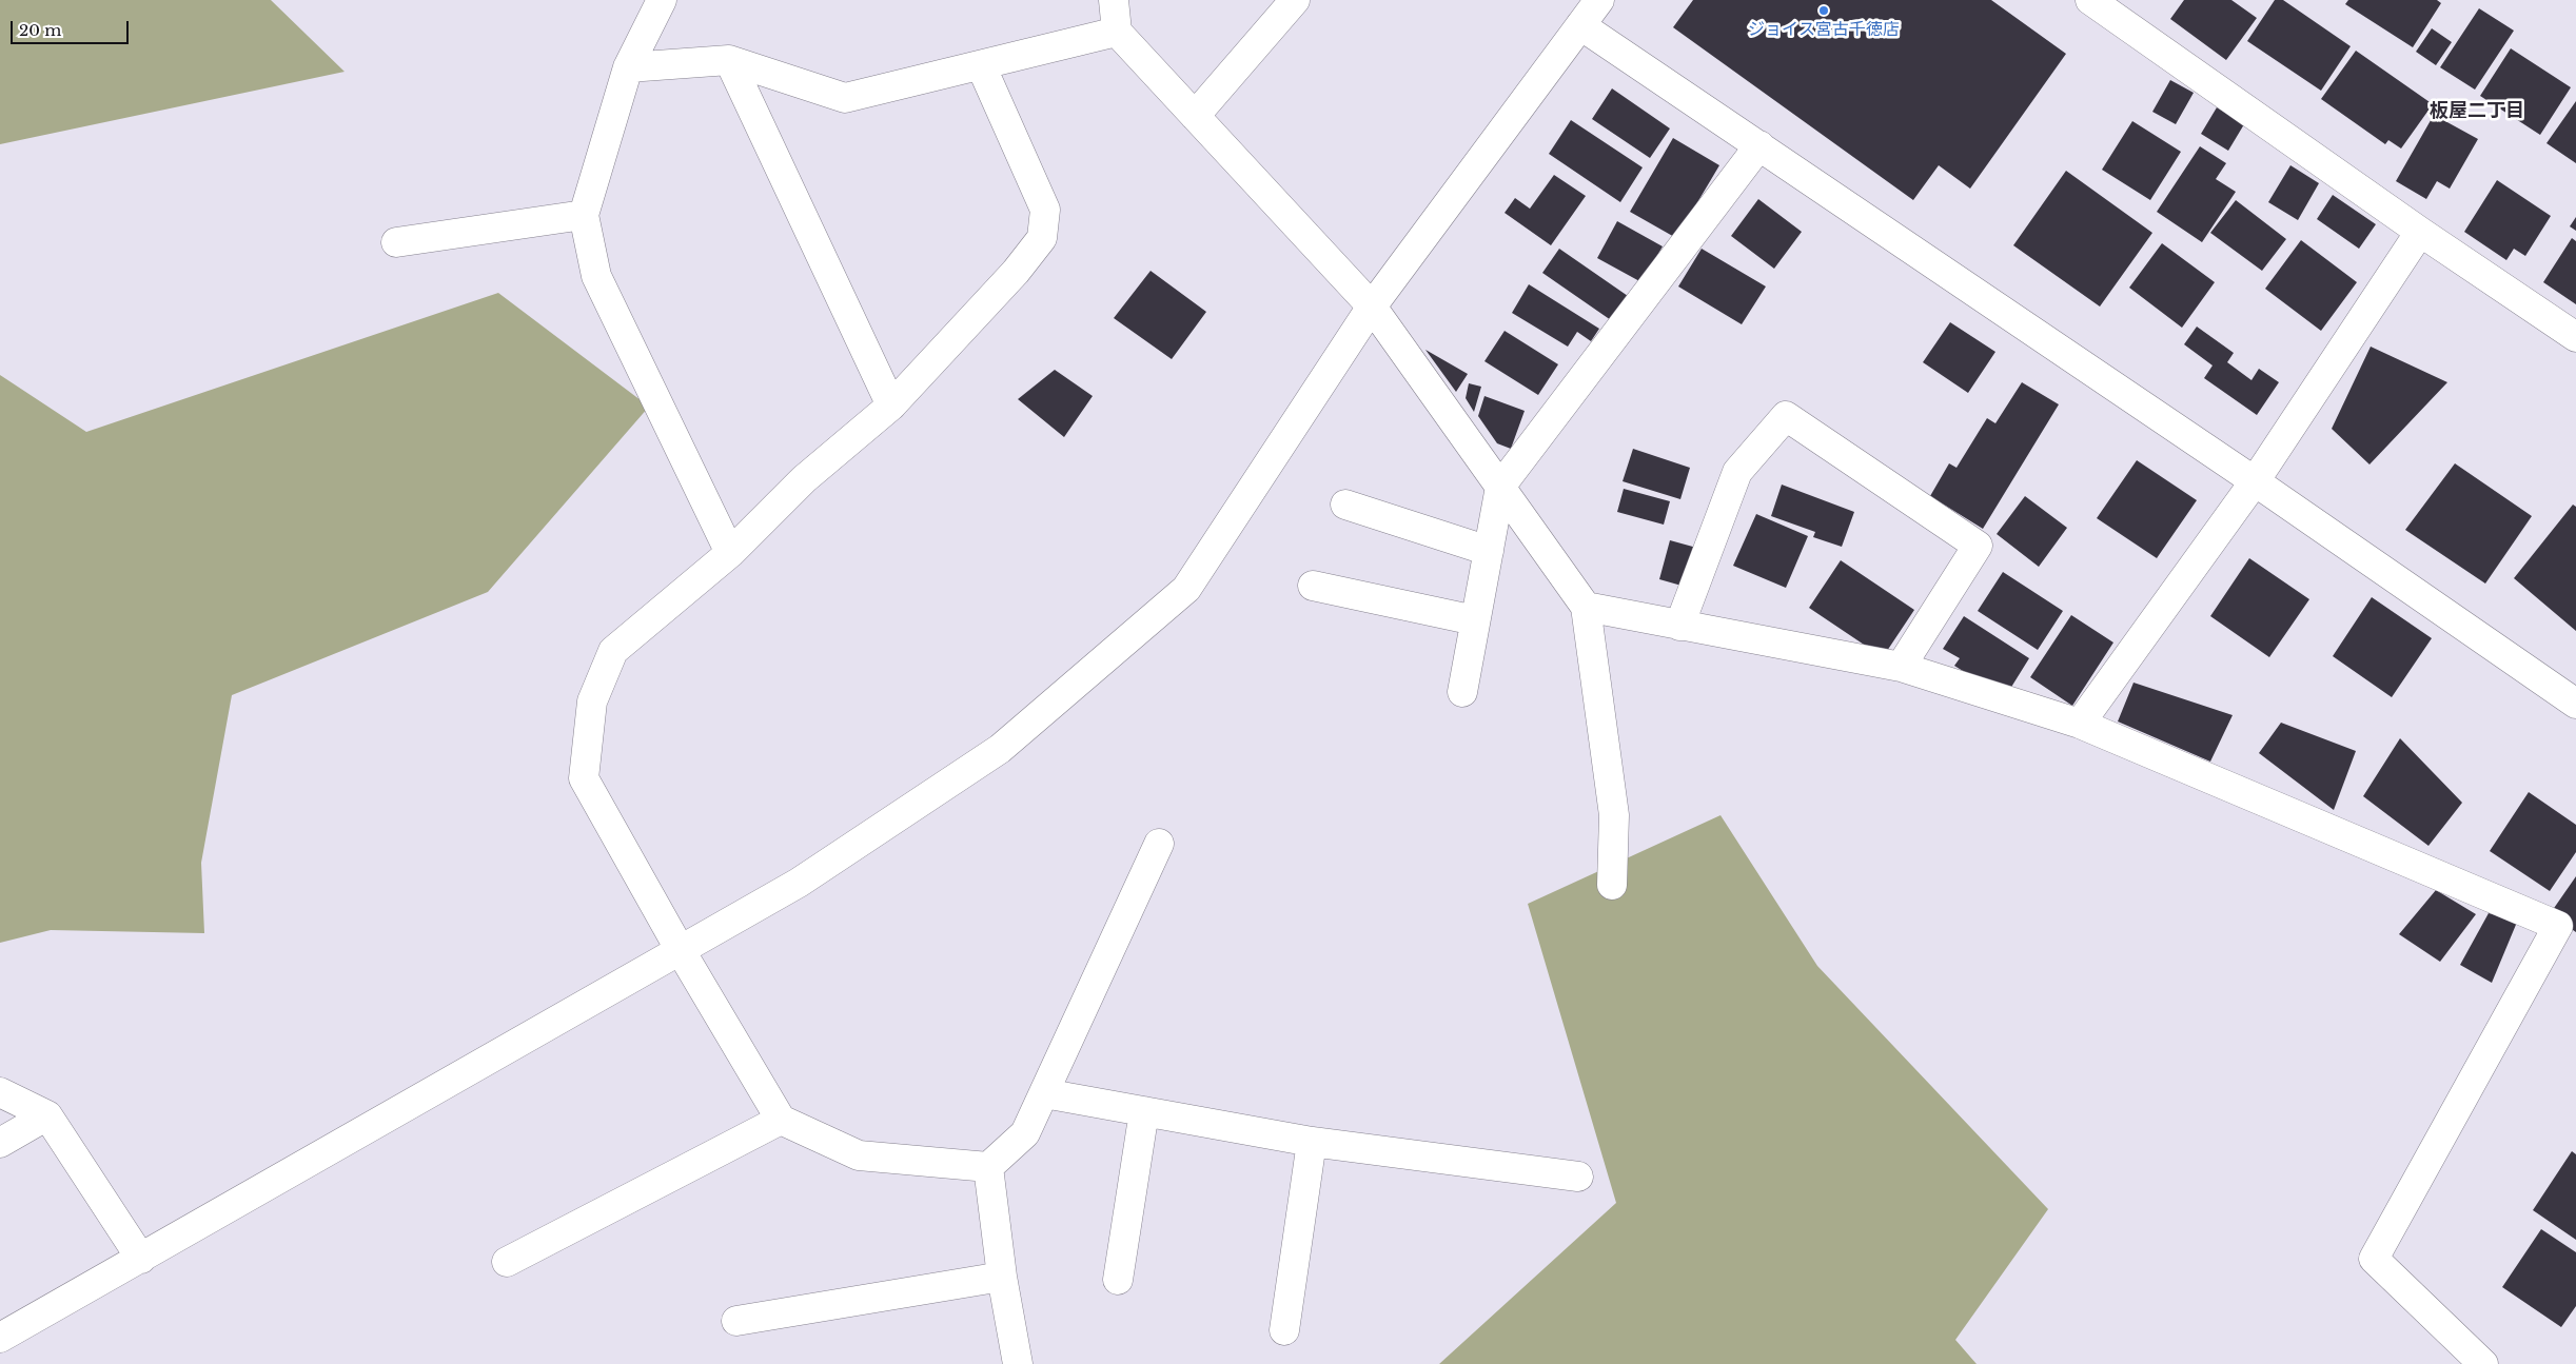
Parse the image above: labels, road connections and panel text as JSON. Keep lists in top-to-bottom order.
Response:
{
  "districts": ["板屋二丁目"],
  "places": ["ジョイス宮古千徳店"],
  "scale_bar": "20 m"
}
